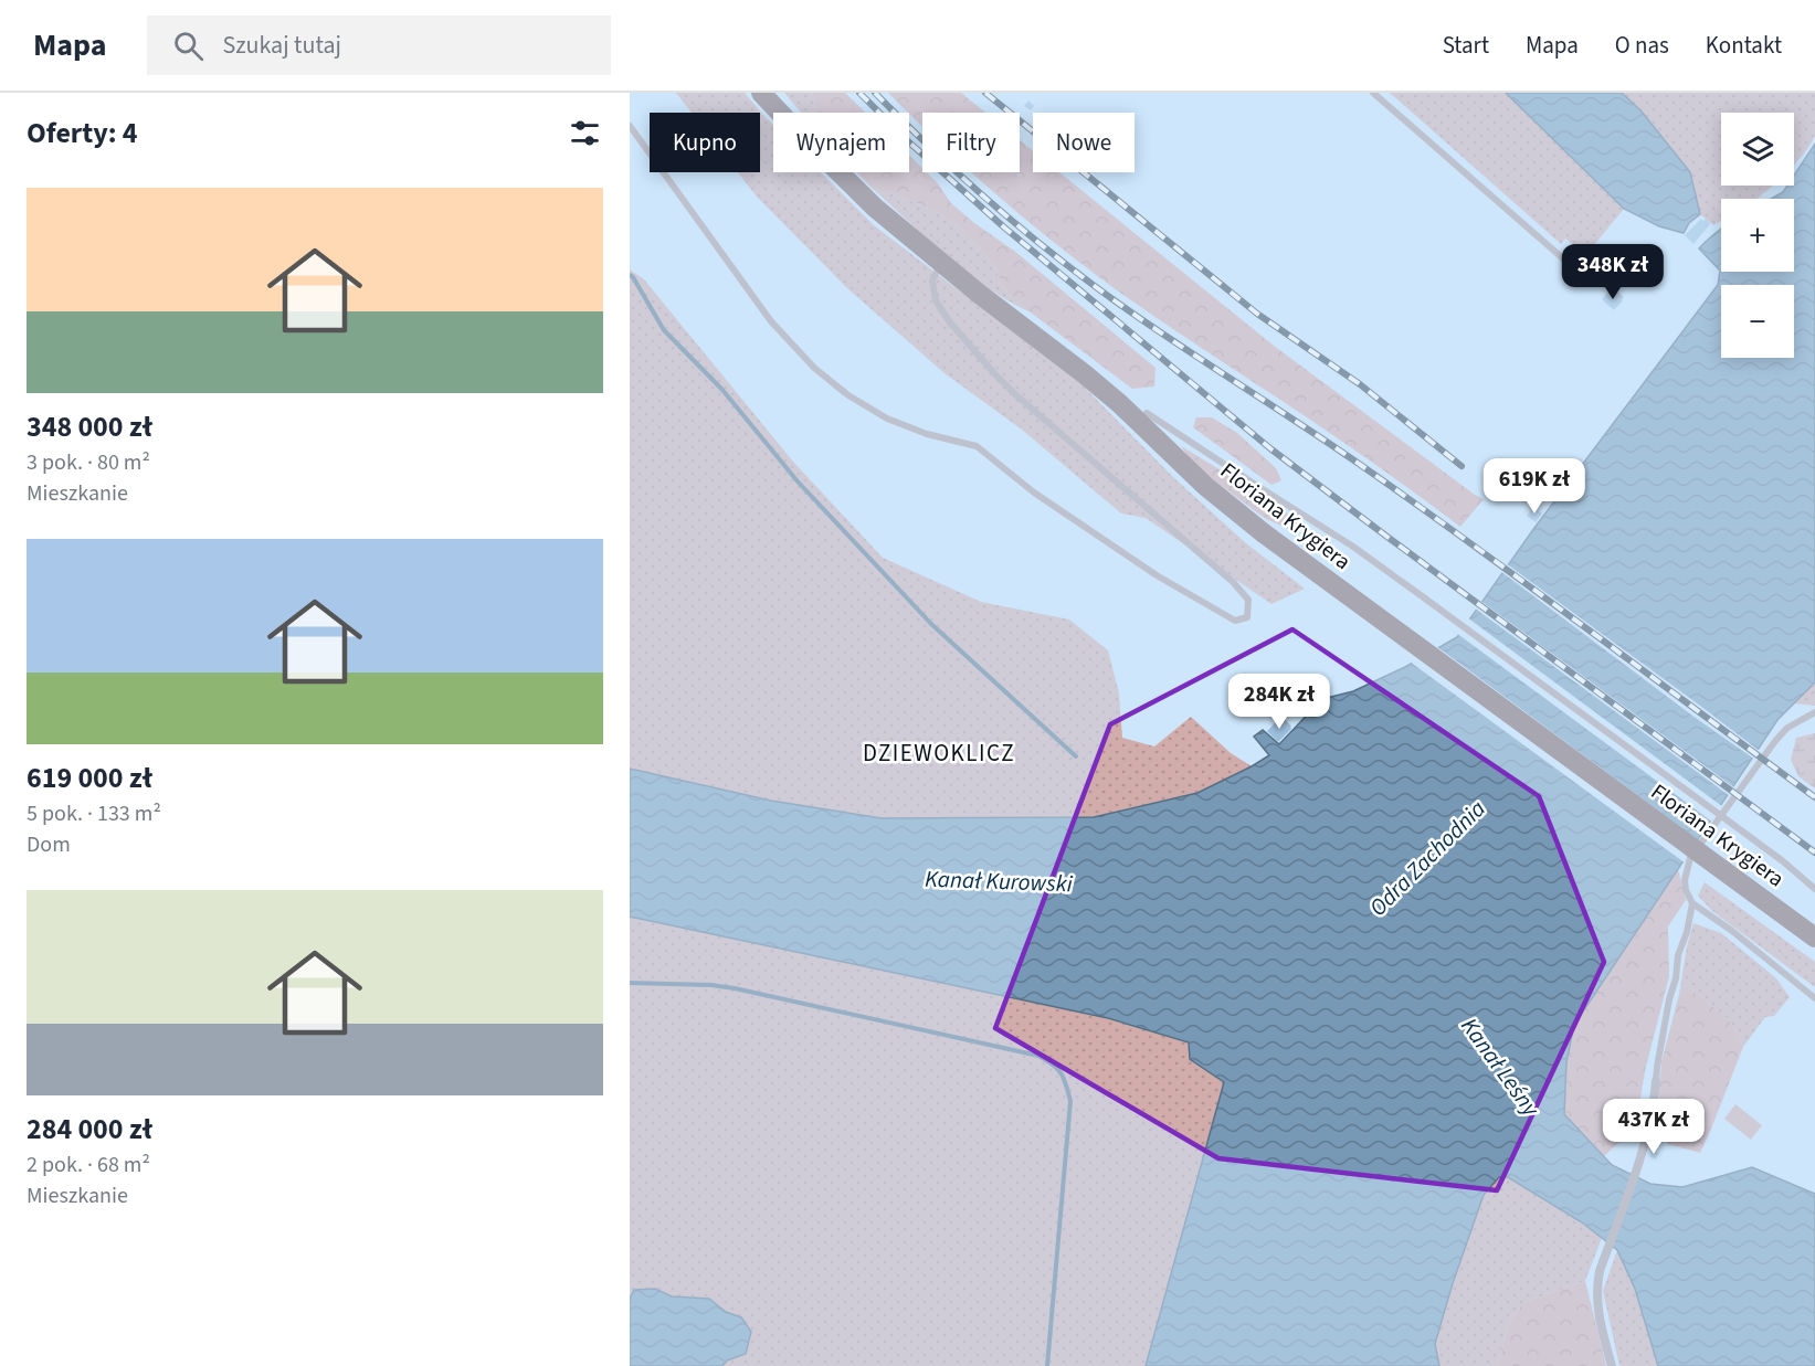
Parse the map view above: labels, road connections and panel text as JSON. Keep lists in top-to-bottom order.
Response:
{
  "streets": {
    "main road": ["Floriana Krygiera"]
  },
  "districts": ["DZIEWOKLICZ"],
  "water": ["Odra Zachodnia", "Kanał Kurowski", "Kanał Leśny"],
  "page": {
    "header": "Mapa",
    "search": "Szukaj tutaj",
    "nav": [
      "Start",
      "Mapa",
      "O nas",
      "Kontakt"
    ],
    "heading": "Oferty: 4",
    "map_buttons": ["+", "−"],
    "chip": [
      "Kupno",
      "Wynajem",
      "Filtry",
      "Nowe"
    ],
    "list": [
      {
        "name": "348 000 zł",
        "note": "3 pok. · 80 m² · Mieszkanie"
      },
      {
        "name": "619 000 zł",
        "note": "5 pok. · 133 m² · Dom"
      },
      {
        "name": "284 000 zł",
        "note": "2 pok. · 68 m² · Mieszkanie"
      }
    ],
    "price": [
      "348K zł",
      "619K zł",
      "284K zł",
      "437K zł"
    ]
  }
}
